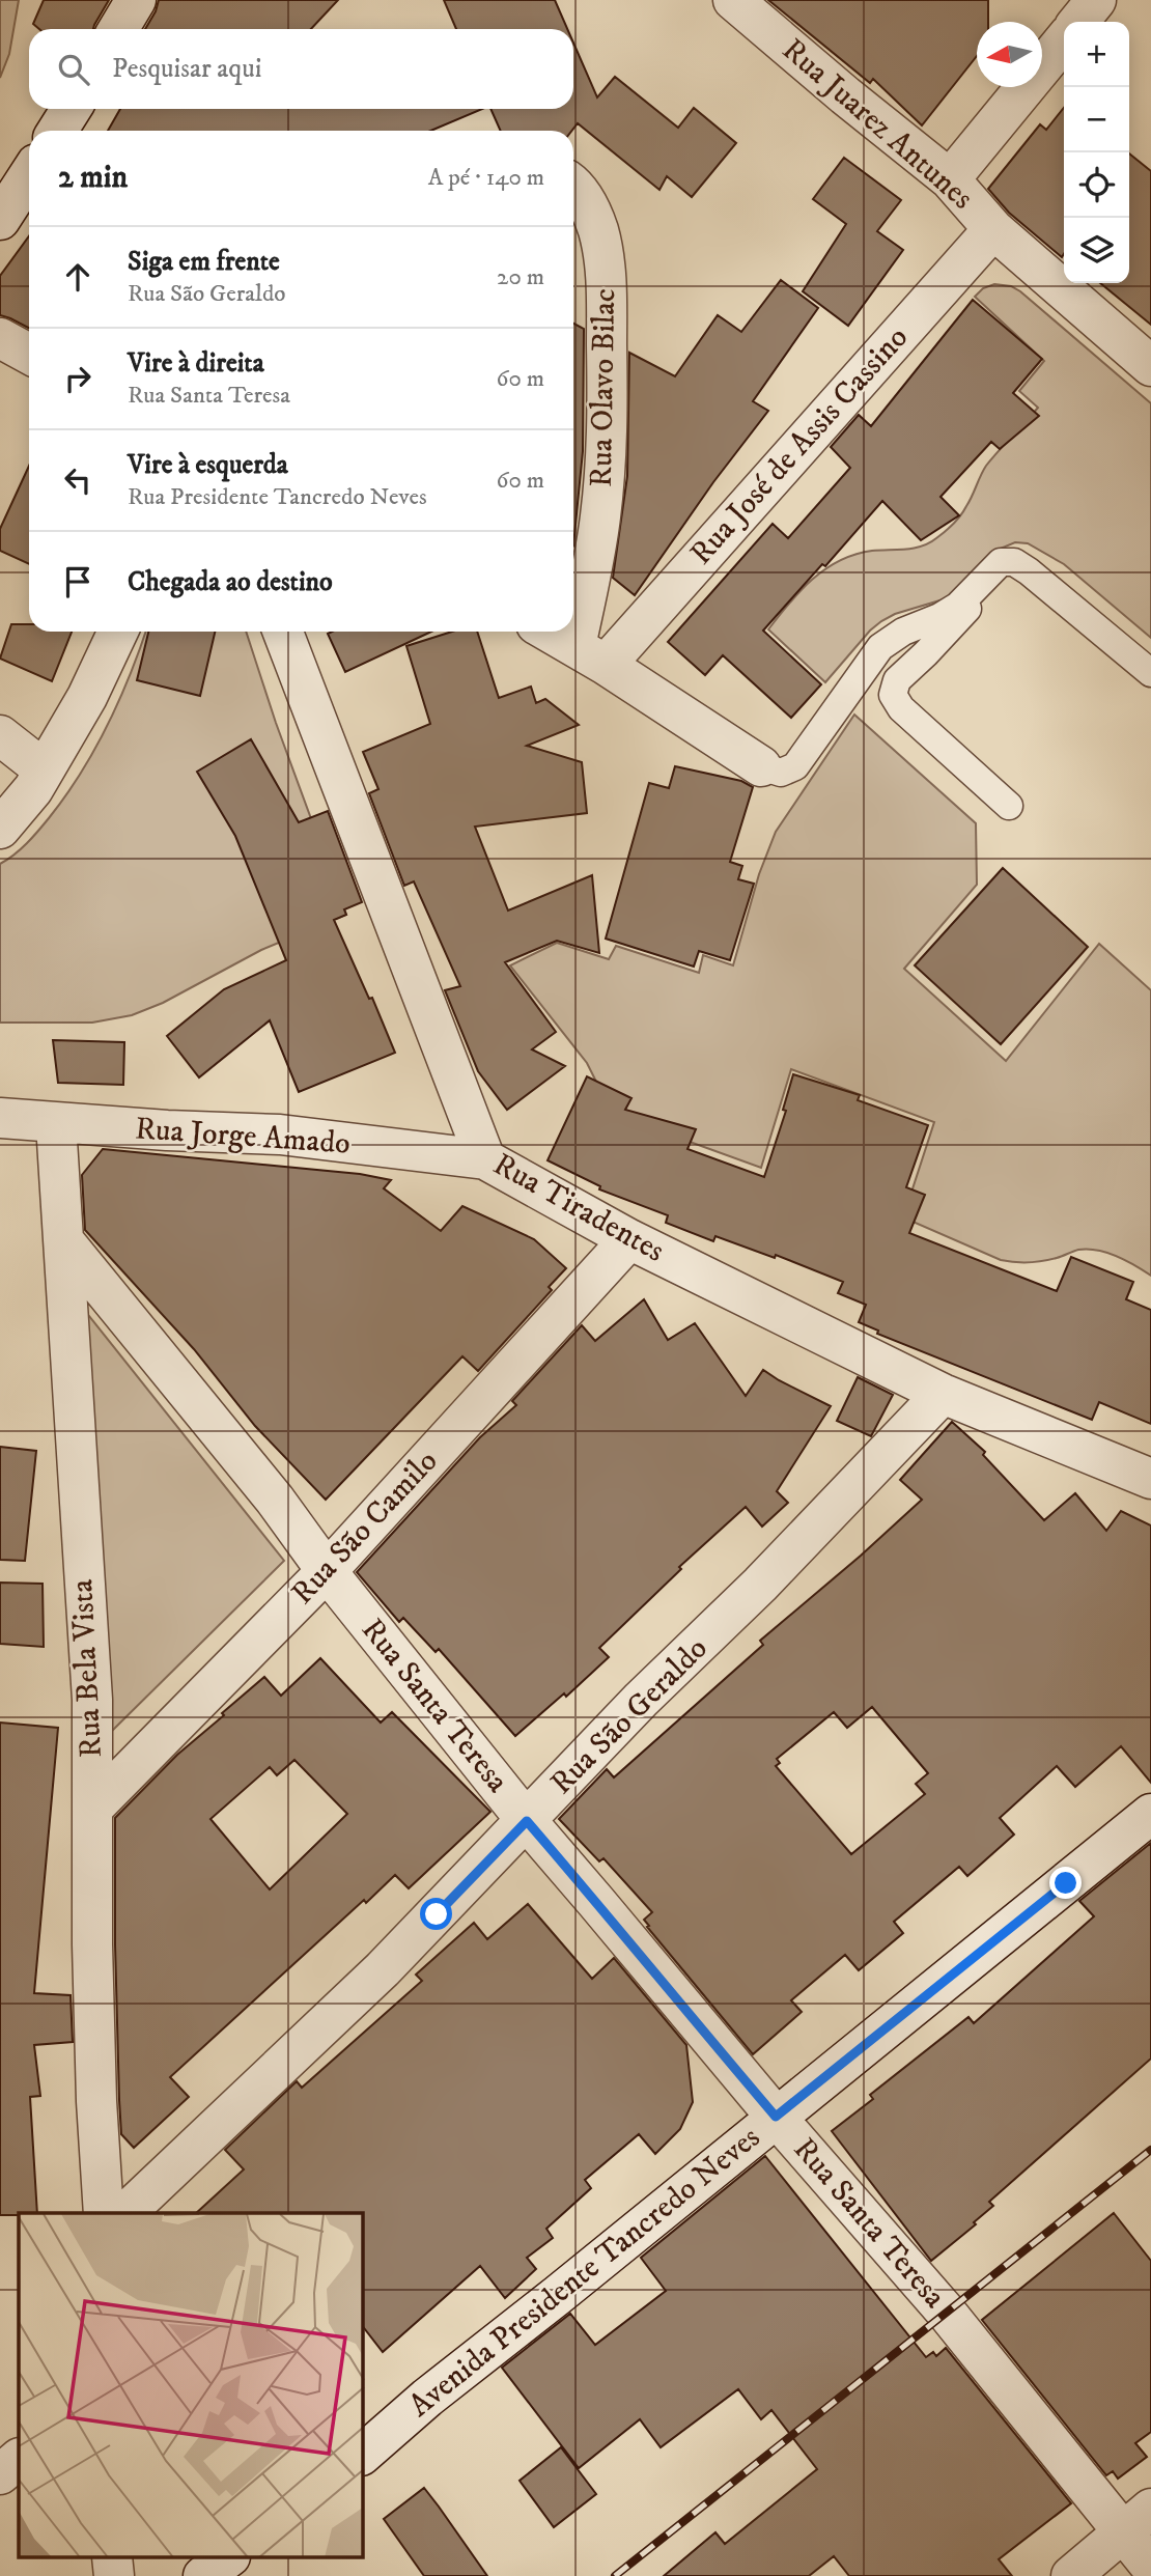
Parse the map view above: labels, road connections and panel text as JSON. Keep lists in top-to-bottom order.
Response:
{
  "streets": {
    "street": [
      "Rua Juarez Antunes",
      "Rua Olavo Bilac",
      "Rua José de Assis Cassino",
      "Rua Jorge Amado",
      "Rua Tiradentes",
      "Rua São Camilo",
      "Rua Bela Vista",
      "Rua Santa Teresa",
      "Rua São Geraldo",
      "Avenida Presidente Tancredo Neves"
    ]
  },
  "crossings": [
    ["Rua Juarez Antunes", "Rua José de Assis Cassino"],
    ["Rua Olavo Bilac", "Rua José de Assis Cassino"],
    ["Rua Jorge Amado", "Rua Tiradentes"],
    ["Rua Jorge Amado", "Rua Bela Vista"],
    ["Rua Tiradentes", "Rua São Camilo"],
    ["Rua Tiradentes", "Rua São Geraldo"],
    ["Rua São Camilo", "Rua Bela Vista"],
    ["Rua São Camilo", "Rua Santa Teresa"],
    ["Rua Bela Vista", "Rua Santa Teresa"],
    ["Rua Santa Teresa", "Rua São Geraldo"],
    ["Rua Santa Teresa", "Avenida Presidente Tancredo Neves"]
  ],
  "north": "left",
  "page": {
    "map_buttons": ["+", "−"],
    "search": "Pesquisar aqui",
    "heading": ["2 min", "A pé · 140 m"],
    "list": [
      ["Siga em frente", "Rua São Geraldo", "20 m"],
      ["Vire à direita", "Rua Santa Teresa", "60 m"],
      ["Vire à esquerda", "Rua Presidente Tancredo Neves", "60 m"],
      "Chegada ao destino"
    ]
  }
}
